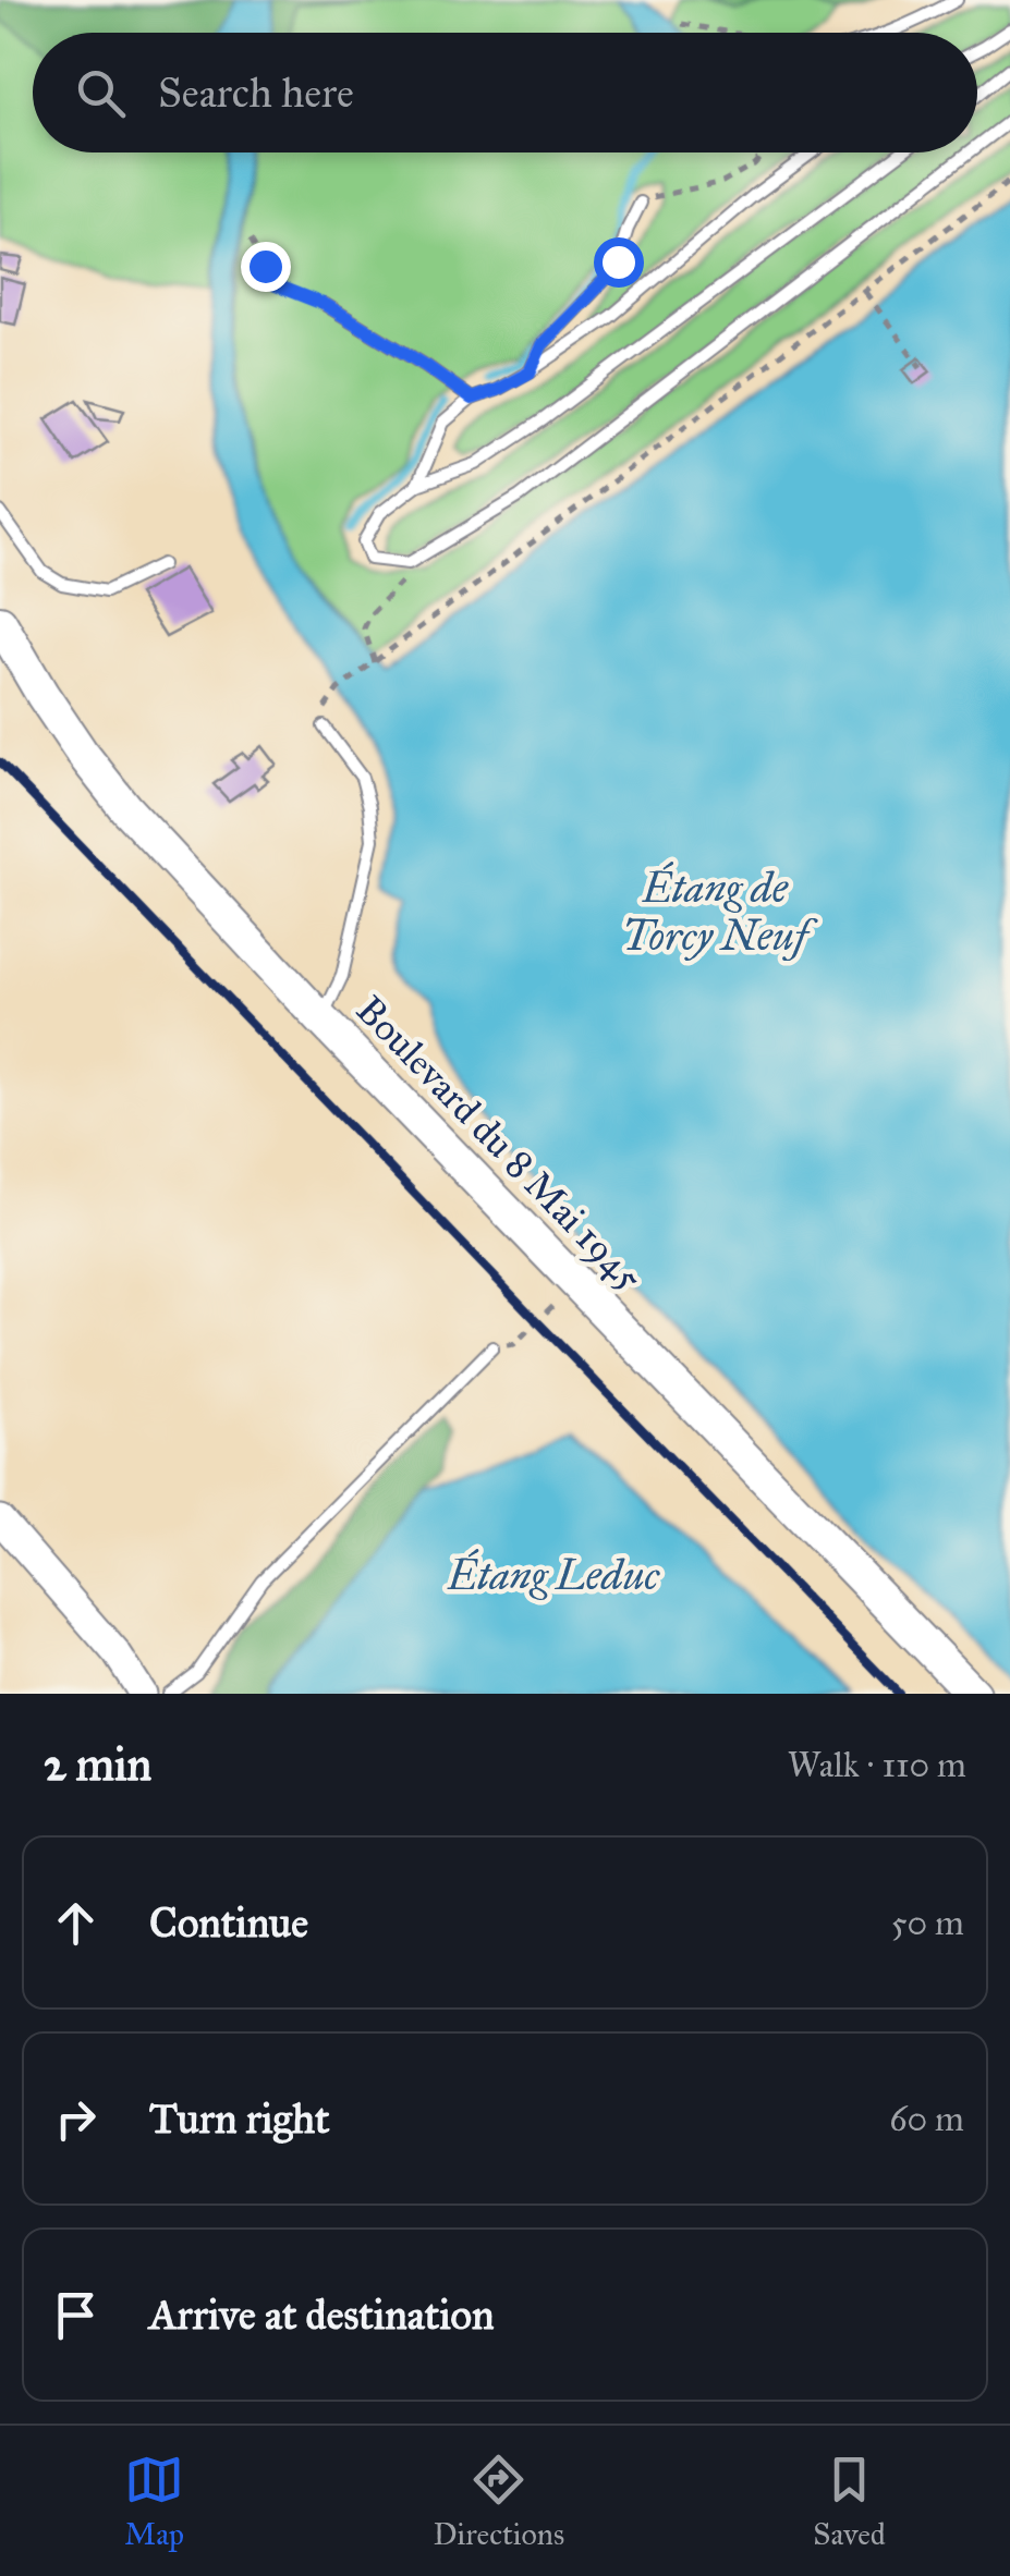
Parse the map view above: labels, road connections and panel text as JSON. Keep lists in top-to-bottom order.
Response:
{
  "streets": {
    "main road": ["Boulevard du 8 Mai 1945"]
  },
  "water": ["Étang de Torcy Neuf", "Étang Leduc"],
  "page": {
    "search": "Search here",
    "heading": ["2 min", "Walk · 110 m"],
    "list": [
      ["Continue", "50 m"],
      ["Turn right", "60 m"],
      "Arrive at destination"
    ],
    "nav": ["Map", "Directions", "Saved"]
  }
}
